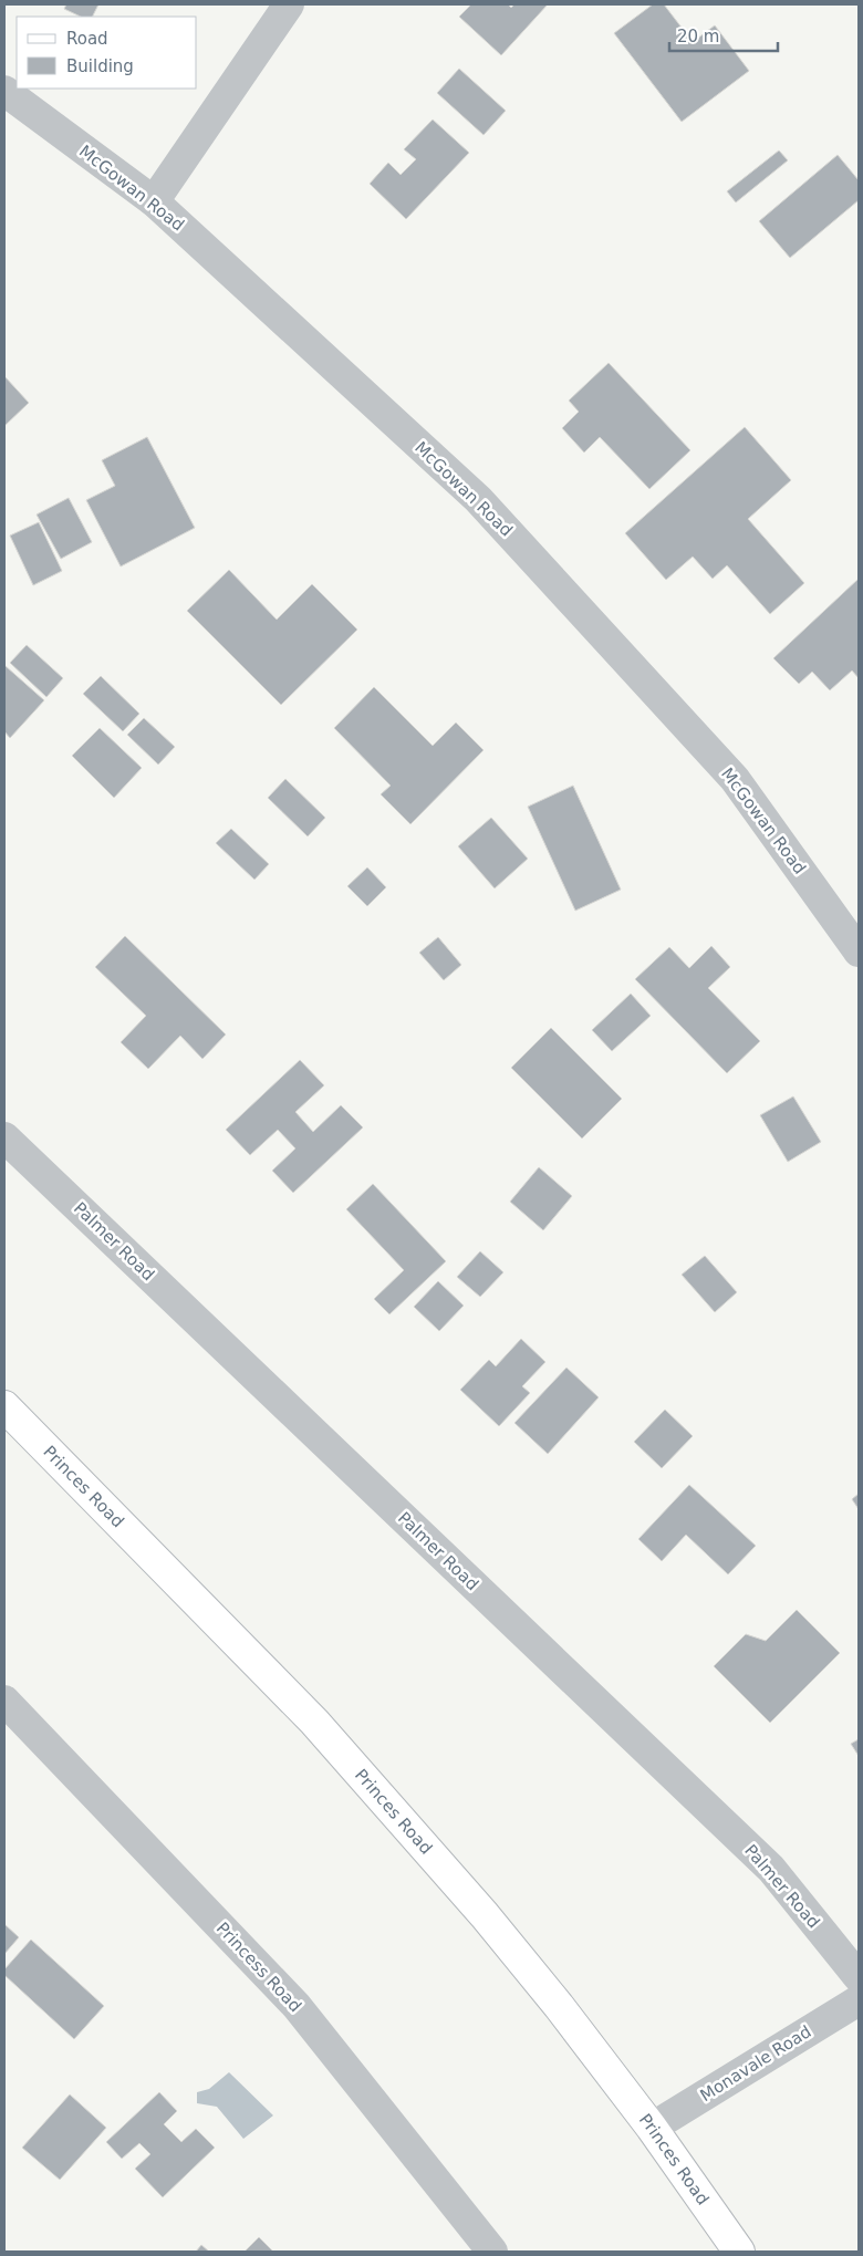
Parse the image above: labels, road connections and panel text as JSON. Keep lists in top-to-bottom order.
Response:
{
  "streets": {
    "main road": ["Princes Road"],
    "street": [
      "McGowan Road",
      "Palmer Road",
      "Princess Road",
      "Monavale Road"
    ]
  },
  "crossings": [
    ["Princes Road", "Monavale Road"]
  ],
  "legend": ["Road", "Building"],
  "scale_bar": "20 m"
}
